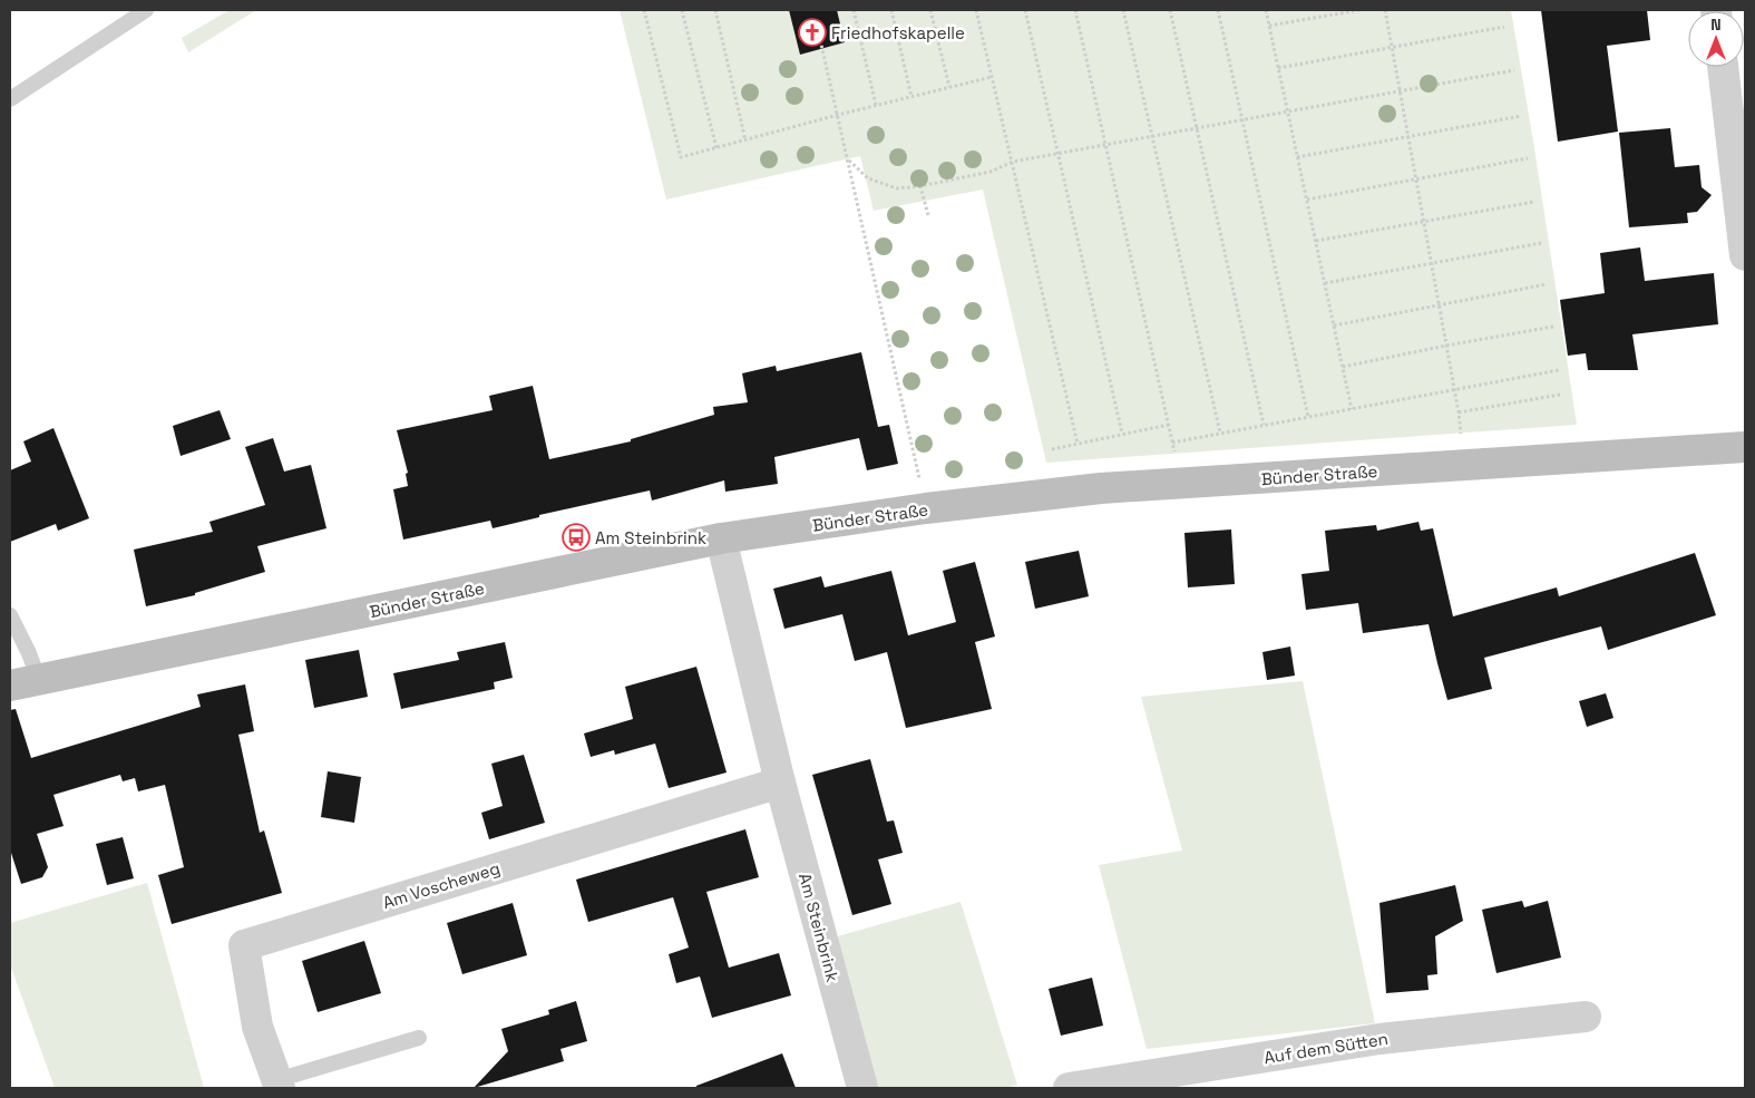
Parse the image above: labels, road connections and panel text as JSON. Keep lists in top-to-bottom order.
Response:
{
  "streets": {
    "main road": ["Bünder Straße"],
    "street": ["Am Voscheweg", "Am Steinbrink", "Auf dem Sütten"]
  },
  "crossings": [
    ["Bünder Straße", "Am Steinbrink"],
    ["Am Voscheweg", "Am Steinbrink"]
  ],
  "places": {
    "church": ["Friedhofskapelle"],
    "bus stop": ["Am Steinbrink"]
  },
  "north": "top"
}
